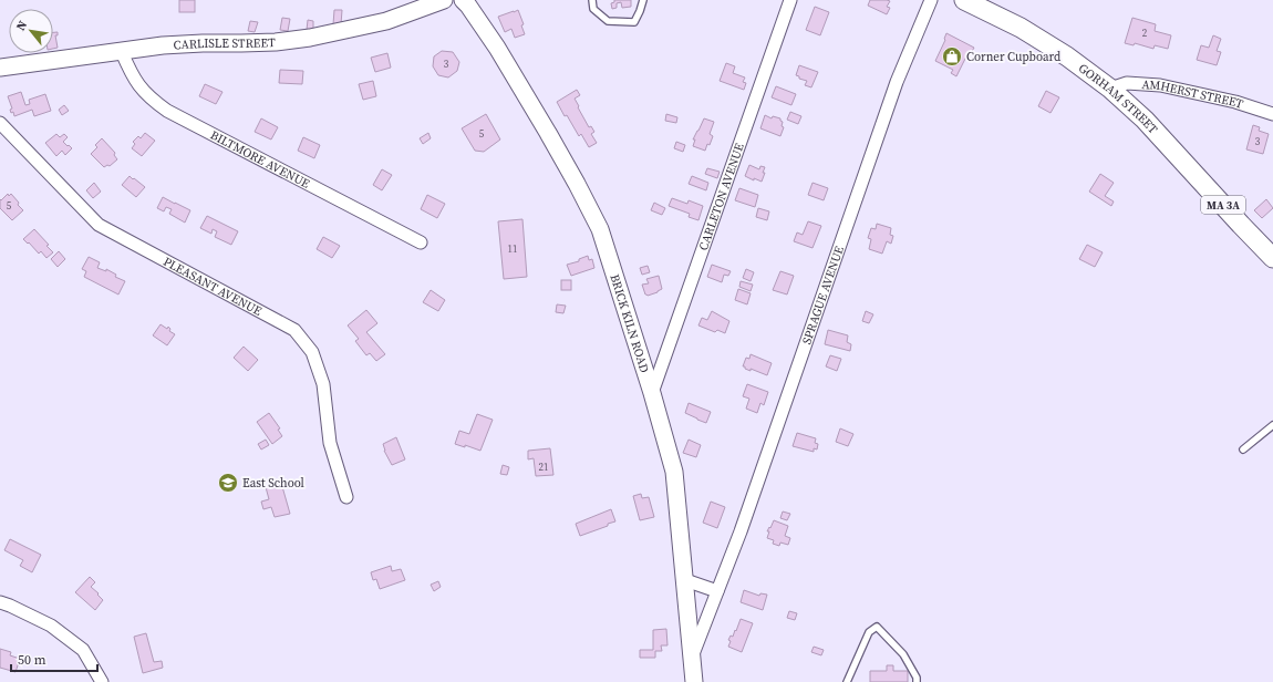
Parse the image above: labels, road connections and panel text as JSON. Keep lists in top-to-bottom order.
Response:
{
  "streets": {
    "main road": ["GORHAM STREET", "MA 3A"],
    "street": [
      "CARLISLE STREET",
      "AMHERST STREET",
      "BILTMORE AVENUE",
      "CARLETON AVENUE",
      "PLEASANT AVENUE",
      "SPRAGUE AVENUE",
      "BRICK KILN ROAD"
    ]
  },
  "crossings": [
    ["CARLISLE STREET", "BILTMORE AVENUE"],
    ["AMHERST STREET", "GORHAM STREET"],
    ["CARLETON AVENUE", "BRICK KILN ROAD"],
    ["SPRAGUE AVENUE", "BRICK KILN ROAD"]
  ],
  "places": {
    "shop": ["Corner Cupboard"],
    "school or university": ["East School"]
  },
  "house_numbers": [
    "2",
    "3",
    "5",
    "3",
    "5",
    "11",
    "21"
  ],
  "scale_bar": "50 m",
  "north": "top left"
}
